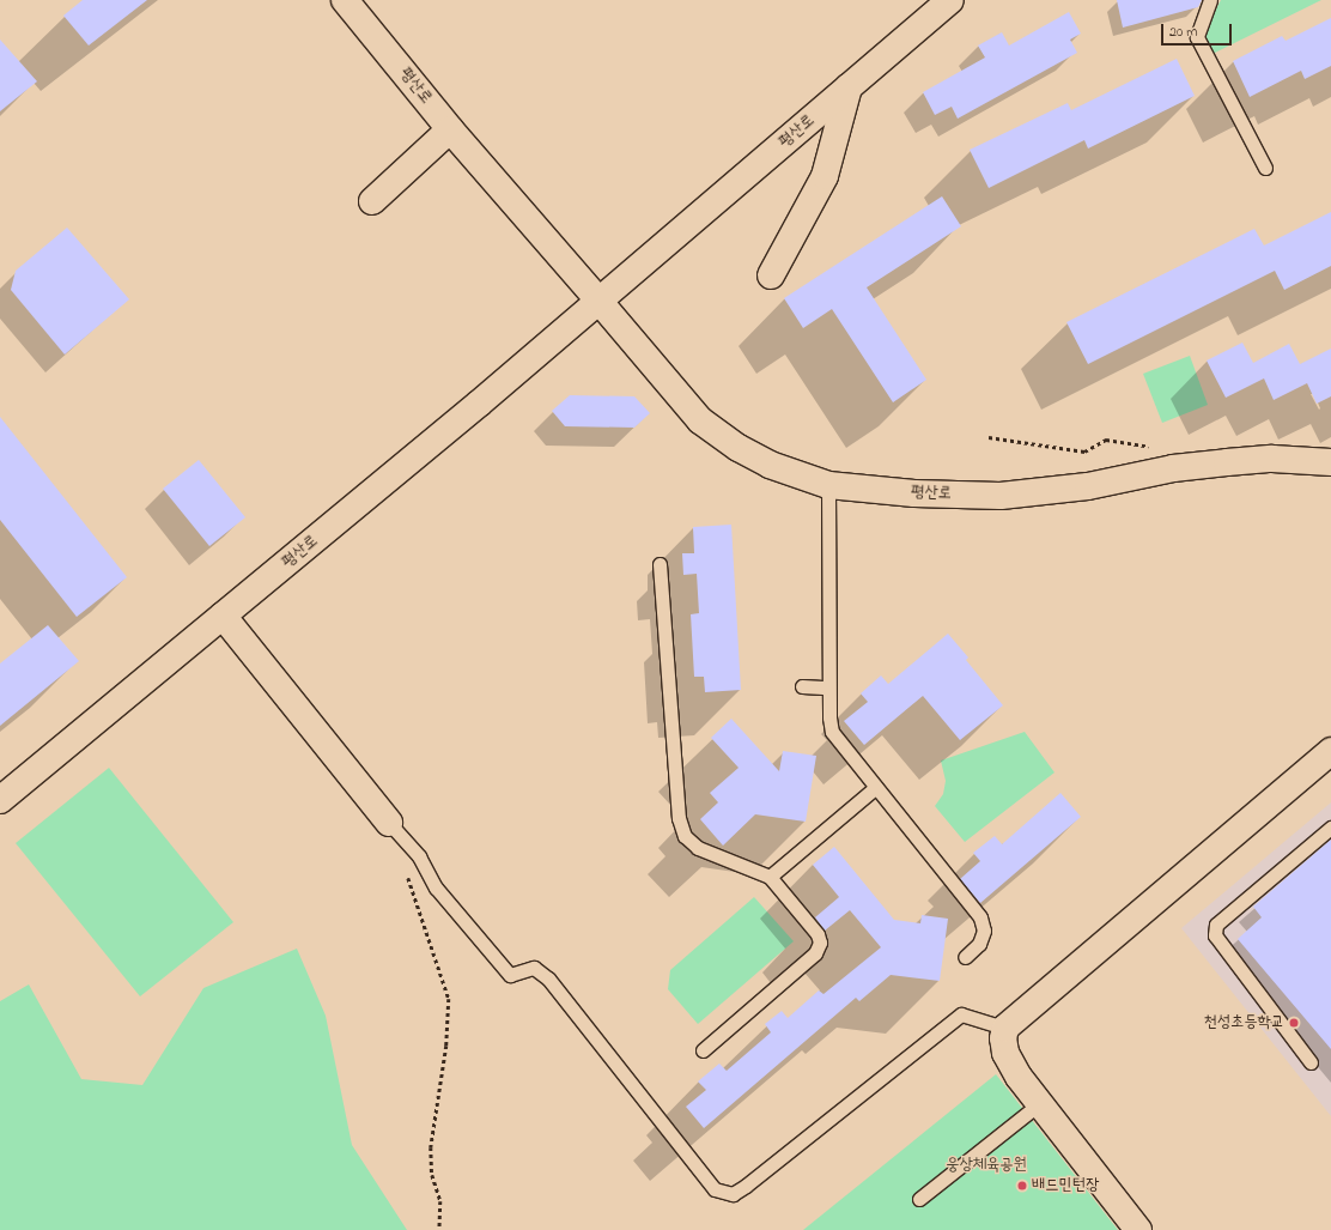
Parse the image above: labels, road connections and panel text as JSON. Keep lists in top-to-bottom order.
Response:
{
  "streets": {
    "street": ["평산로"]
  },
  "parks": ["웅상체육공원"],
  "places": ["천성초등학교", "배드민턴장"],
  "scale_bar": "20 m"
}
